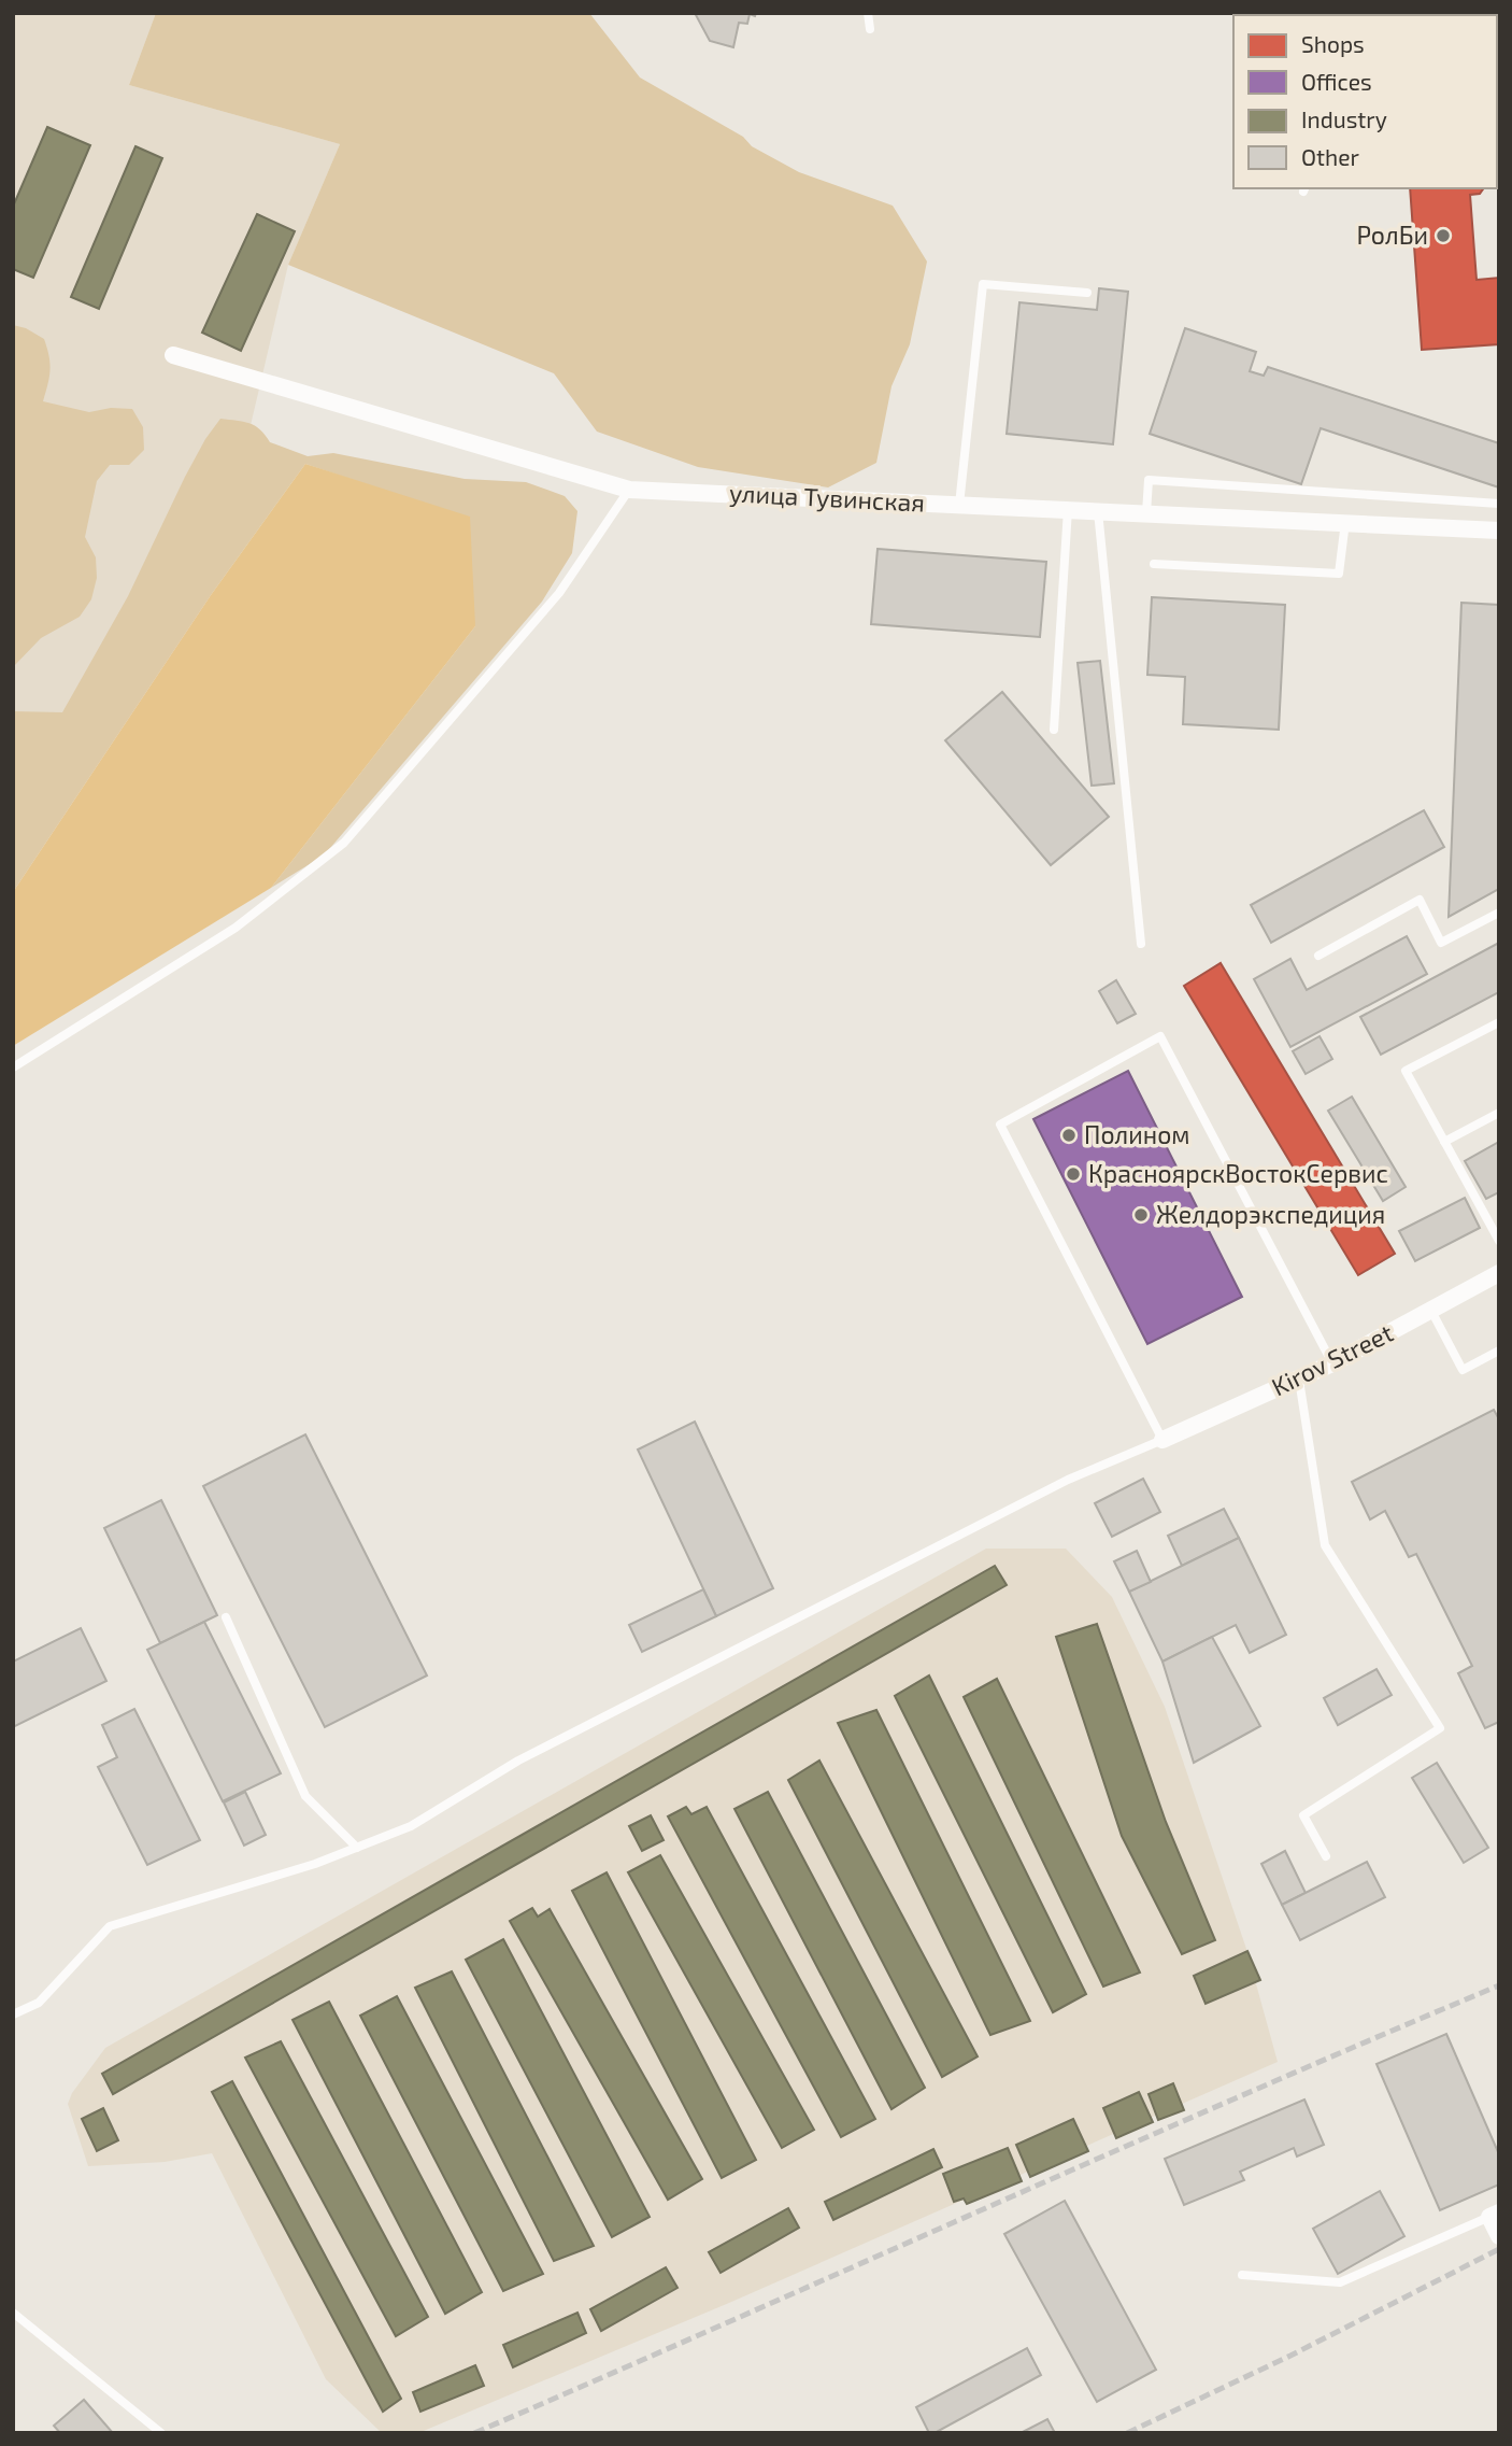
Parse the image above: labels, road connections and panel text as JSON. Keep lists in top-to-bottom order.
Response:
{
  "streets": {
    "street": ["улица Тувинская", "Kirov Street"]
  },
  "places": [
    "РолБи",
    "Полином",
    "КрасноярскВостокСервис",
    "Желдорэкспедиция"
  ],
  "legend": [
    "Shops",
    "Offices",
    "Industry",
    "Other"
  ]
}
